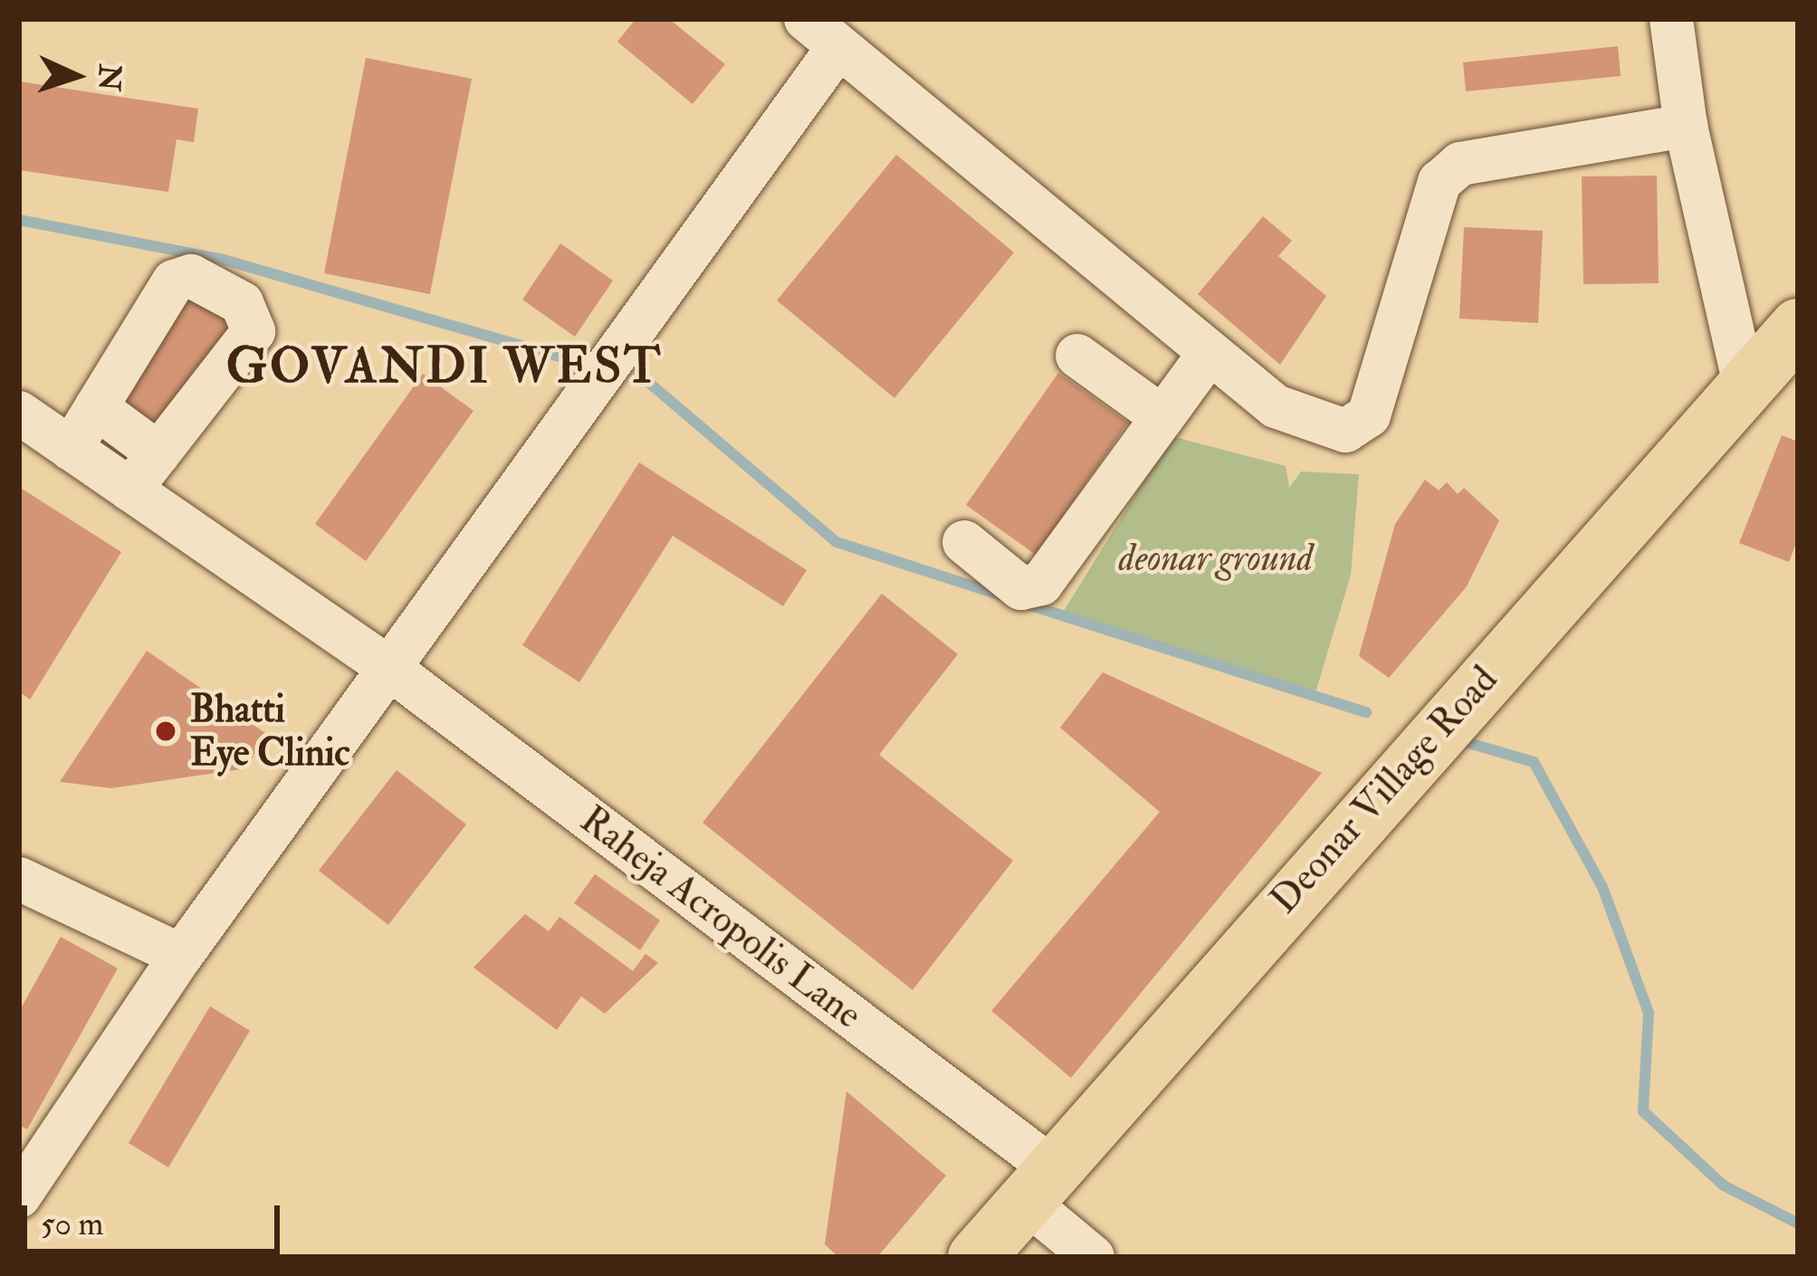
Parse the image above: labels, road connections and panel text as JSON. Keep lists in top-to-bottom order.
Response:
{
  "streets": {
    "main road": ["Deonar Village Road"],
    "street": ["Raheja Acropolis Lane"]
  },
  "crossings": [
    ["Deonar Village Road", "Raheja Acropolis Lane"]
  ],
  "districts": ["GOVANDI WEST"],
  "parks": ["deonar ground"],
  "places": ["Bhatti Eye Clinic"],
  "scale_bar": "50 m",
  "north": "right"
}
